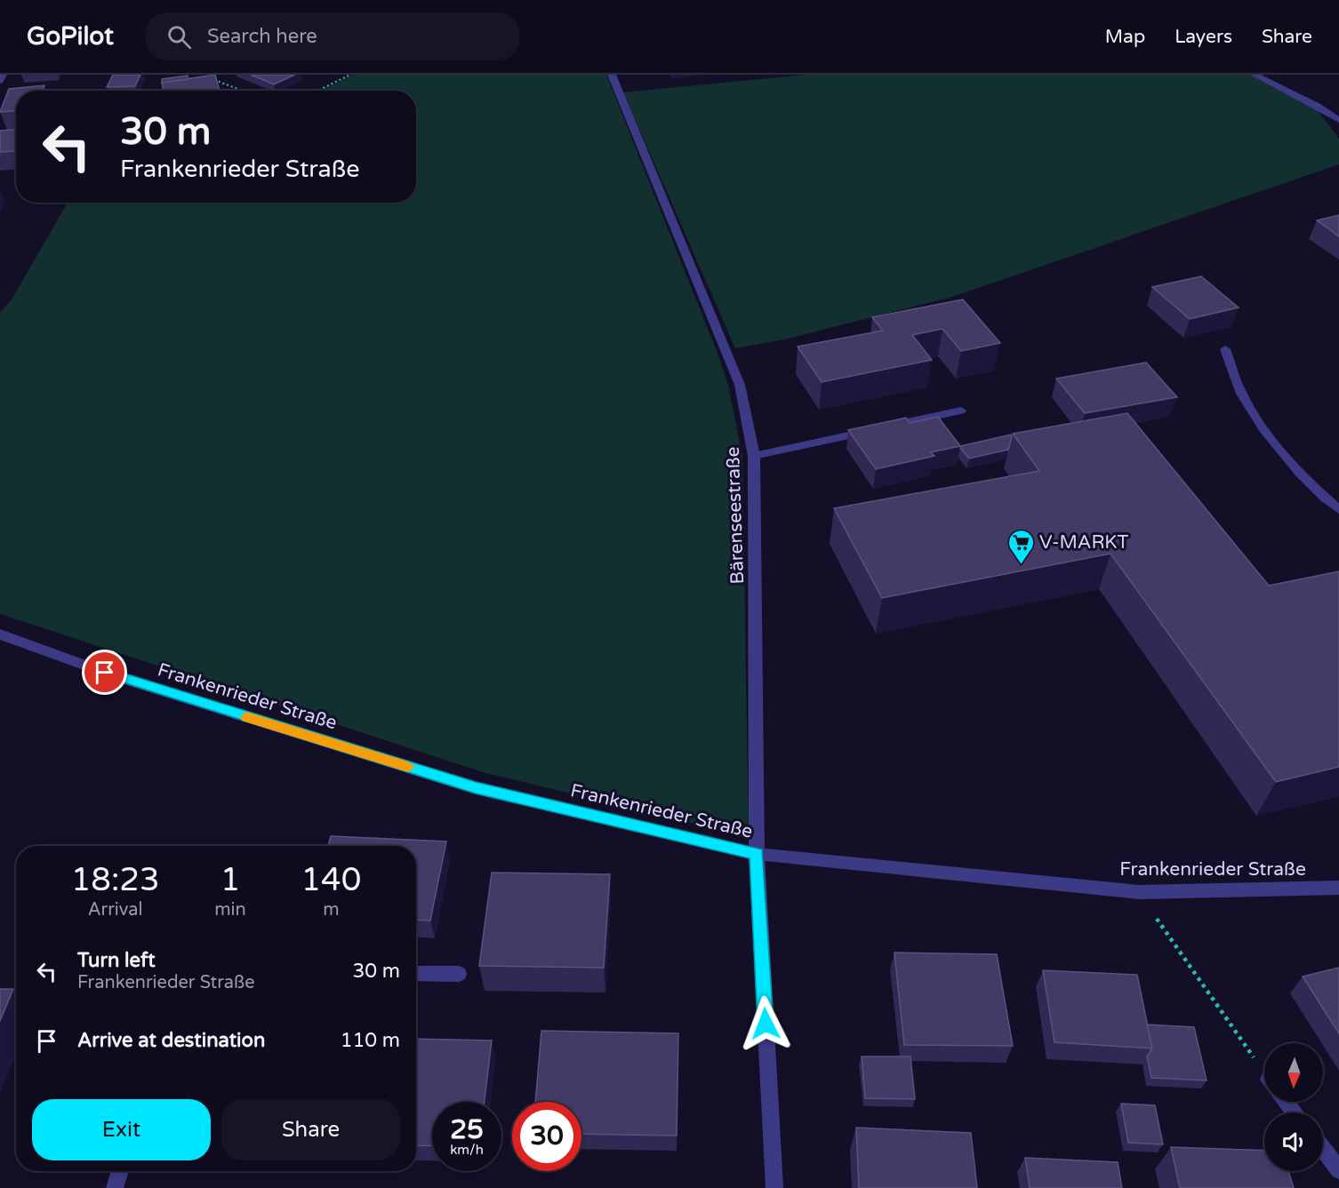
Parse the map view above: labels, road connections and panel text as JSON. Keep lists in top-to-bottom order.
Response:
{
  "streets": {
    "street": ["Bärenseestraße", "Frankenrieder Straße"]
  },
  "crossings": [
    ["Bärenseestraße", "Frankenrieder Straße"]
  ],
  "places": {
    "supermarket": ["V-MARKT"]
  },
  "north": "bottom",
  "page": {
    "header": "GoPilot",
    "search": "Search here",
    "nav": ["Map", "Layers", "Share"],
    "turn": ["30 m", "Frankenrieder Straße"],
    "eta": [
      "18:23",
      "Arrival",
      "1",
      "min",
      "140",
      "m"
    ],
    "list": [
      {
        "name": "Turn left",
        "note": "Frankenrieder Straße",
        "value": "30 m"
      },
      {
        "name": "Arrive at destination",
        "value": "110 m"
      }
    ],
    "buttons": ["Exit", "Share"],
    "speed": "25 km/h",
    "limit": "30"
  }
}
